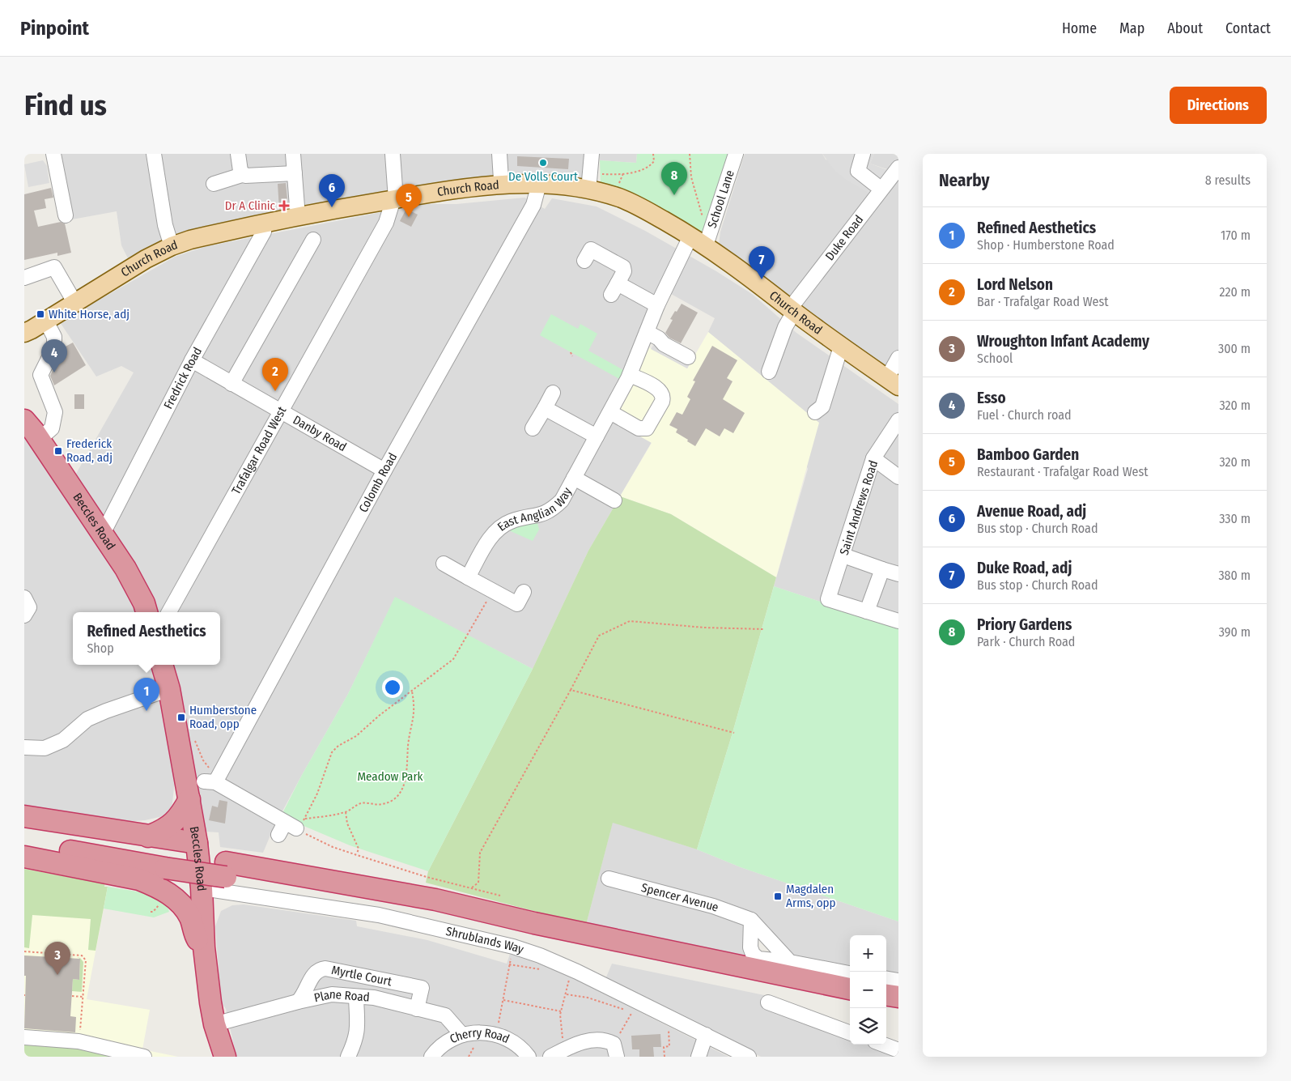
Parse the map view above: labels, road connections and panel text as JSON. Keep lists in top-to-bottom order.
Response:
{
  "streets": {
    "highway": ["Beccles Road"],
    "main road": ["Church Road"],
    "street": [
      "School Lane",
      "Duke Road",
      "Fredrick Road",
      "Danby Road",
      "Trafalgar Road West",
      "Colomb Road",
      "East Anglian Way",
      "Saint Andrews Road",
      "Spencer Avenue",
      "Shrublands Way",
      "Myrtle Court",
      "Plane Road",
      "Cherry Road"
    ]
  },
  "crossings": [
    ["Church Road", "School Lane"],
    ["Church Road", "Duke Road"],
    ["Church Road", "Fredrick Road"],
    ["Church Road", "Trafalgar Road West"],
    ["Church Road", "Colomb Road"],
    ["Church Road", "East Anglian Way"],
    ["School Lane", "East Anglian Way"],
    ["Fredrick Road", "Danby Road"],
    ["Fredrick Road", "Beccles Road"],
    ["Danby Road", "Trafalgar Road West"],
    ["Danby Road", "Colomb Road"],
    ["Beccles Road", "Shrublands Way"],
    ["Beccles Road", "Plane Road"],
    ["Myrtle Court", "Plane Road"],
    ["Plane Road", "Cherry Road"]
  ],
  "parks": ["Meadow Park"],
  "places": {
    "other": ["De Volls Court"],
    "health": ["Dr A Clinic"],
    "transit": [
      "White Horse, adj",
      "Frederick Road, adj",
      "Humberstone Road, opp",
      "Magdalen Arms, opp"
    ]
  },
  "page": {
    "header": "Pinpoint",
    "nav": [
      "Home",
      "Map",
      "About",
      "Contact"
    ],
    "buttons": "Directions",
    "title": "Find us",
    "heading": ["Nearby", "8 results"],
    "pins": [
      "8",
      "6",
      "5",
      "7",
      "4",
      "2",
      "1",
      "3"
    ],
    "list": [
      {
        "mark": "1",
        "name": "Refined Aesthetics",
        "note": "Shop · Humberstone Road",
        "value": "170 m"
      },
      {
        "mark": "2",
        "name": "Lord Nelson",
        "note": "Bar · Trafalgar Road West",
        "value": "220 m"
      },
      {
        "mark": "3",
        "name": "Wroughton Infant Academy",
        "note": "School",
        "value": "300 m"
      },
      {
        "mark": "4",
        "name": "Esso",
        "note": "Fuel · Church road",
        "value": "320 m"
      },
      {
        "mark": "5",
        "name": "Bamboo Garden",
        "note": "Restaurant · Trafalgar Road West",
        "value": "320 m"
      },
      {
        "mark": "6",
        "name": "Avenue Road, adj",
        "note": "Bus stop · Church Road",
        "value": "330 m"
      },
      {
        "mark": "7",
        "name": "Duke Road, adj",
        "note": "Bus stop · Church Road",
        "value": "380 m"
      },
      {
        "mark": "8",
        "name": "Priory Gardens",
        "note": "Park · Church Road",
        "value": "390 m"
      }
    ],
    "popup": ["Refined Aesthetics", "Shop"],
    "map_buttons": ["+", "−"]
  }
}
